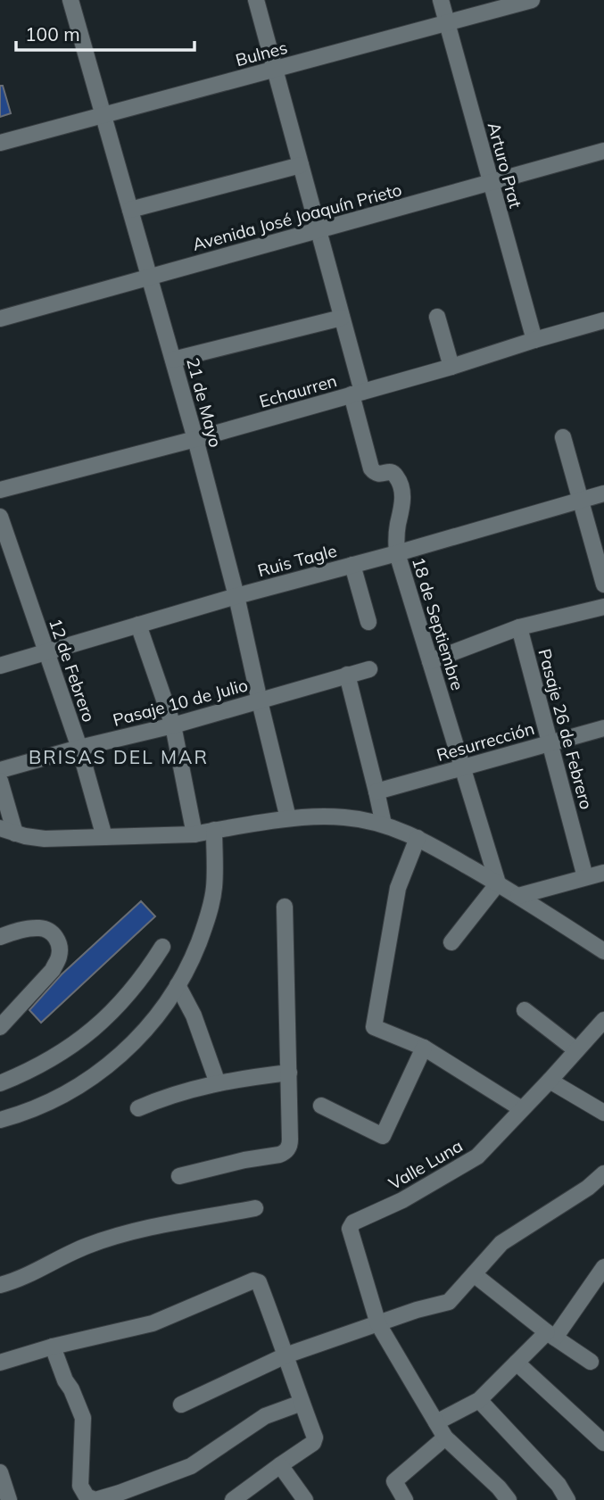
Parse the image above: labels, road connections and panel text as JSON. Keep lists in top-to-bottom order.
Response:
{
  "streets": {
    "street": [
      "Bulnes",
      "Arturo Prat",
      "Avenida José Joaquín Prieto",
      "Echaurren",
      "21 de Mayo",
      "Ruis Tagle",
      "18 de Septiembre",
      "12 de Febrero",
      "Pasaje 10 de Julio",
      "Pasaje 26 de Febrero",
      "Resurrección",
      "Valle Luna"
    ]
  },
  "crossings": [
    ["Bulnes", "Arturo Prat"],
    ["Bulnes", "21 de Mayo"],
    ["Bulnes", "18 de Septiembre"],
    ["Arturo Prat", "Avenida José Joaquín Prieto"],
    ["Arturo Prat", "Echaurren"],
    ["Avenida José Joaquín Prieto", "21 de Mayo"],
    ["Avenida José Joaquín Prieto", "18 de Septiembre"],
    ["Echaurren", "21 de Mayo"],
    ["Echaurren", "18 de Septiembre"],
    ["21 de Mayo", "Ruis Tagle"],
    ["21 de Mayo", "Pasaje 10 de Julio"],
    ["Ruis Tagle", "18 de Septiembre"],
    ["Ruis Tagle", "12 de Febrero"],
    ["18 de Septiembre", "Resurrección"],
    ["12 de Febrero", "Pasaje 10 de Julio"],
    ["Pasaje 26 de Febrero", "Resurrección"]
  ],
  "districts": ["BRISAS DEL MAR"],
  "scale_bar": "100 m"
}
